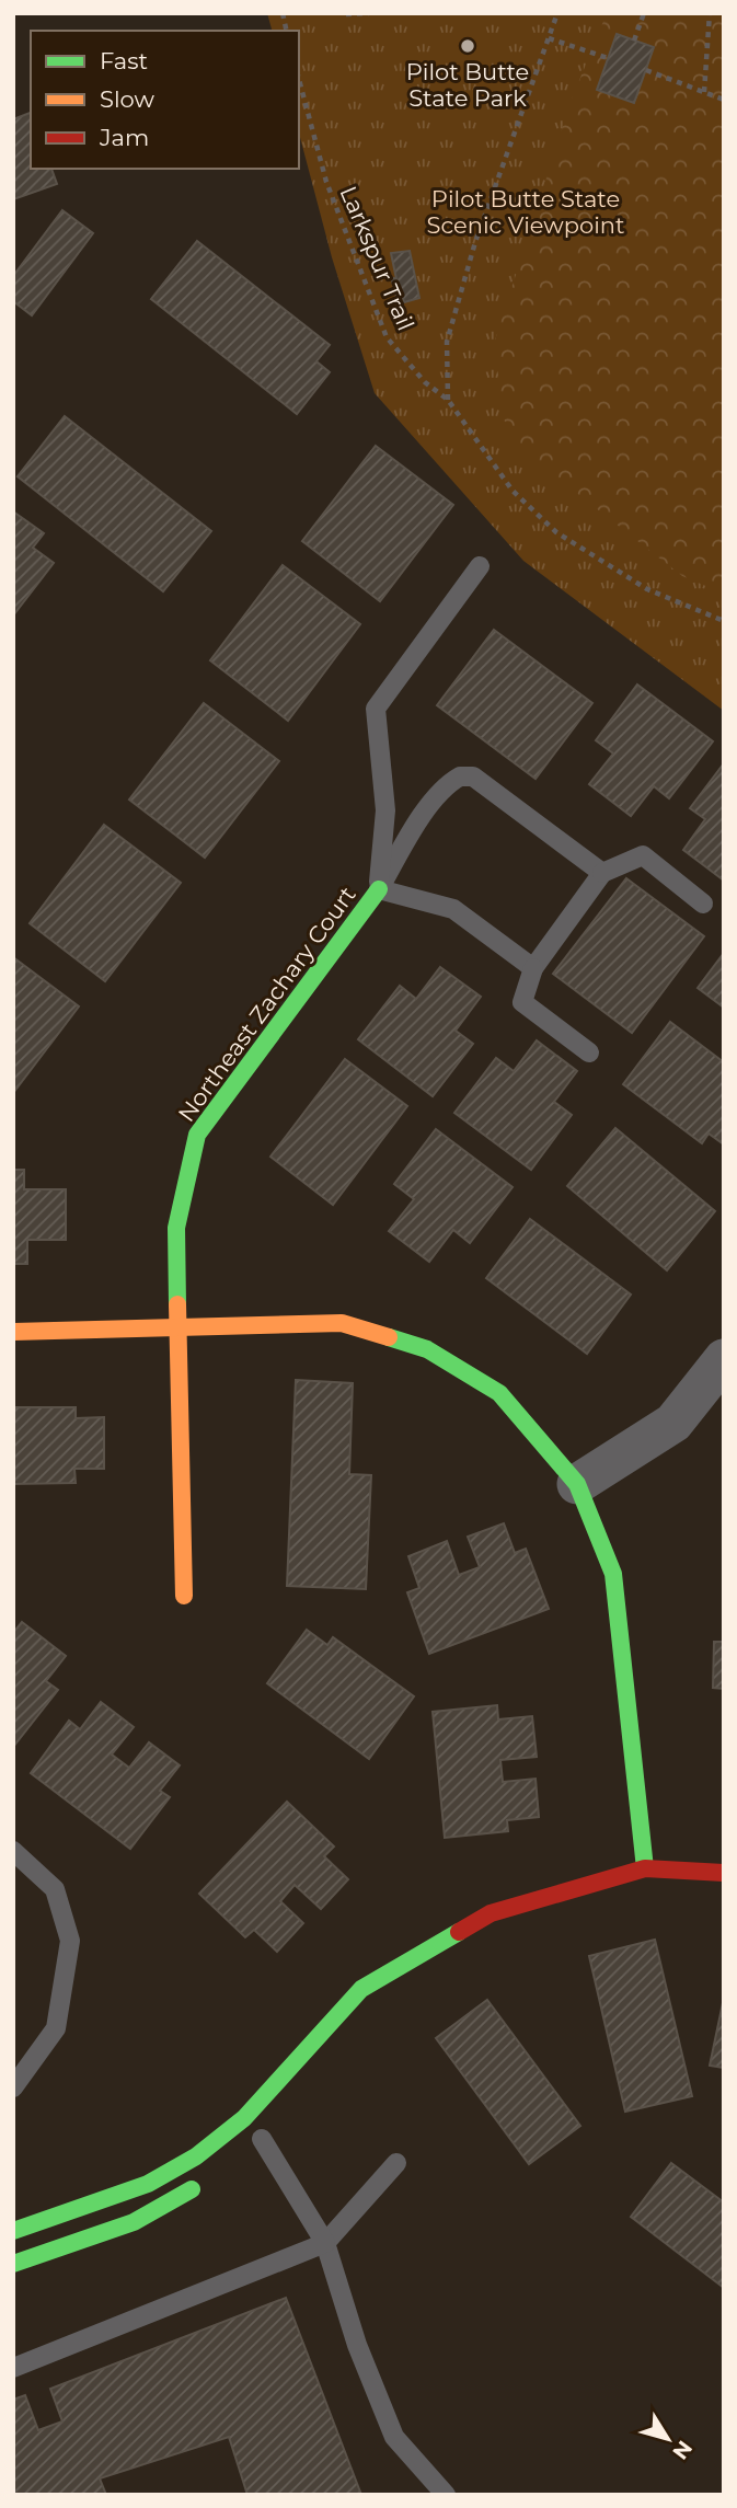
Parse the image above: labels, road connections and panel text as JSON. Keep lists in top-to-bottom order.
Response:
{
  "streets": {
    "street": ["Northeast Zachary Court"],
    "path": ["Larkspur Trail"]
  },
  "parks": ["Pilot Butte State Scenic Viewpoint"],
  "places": ["Pilot Butte State Park"],
  "legend": ["Fast", "Slow", "Jam"],
  "north": "bottom right"
}
